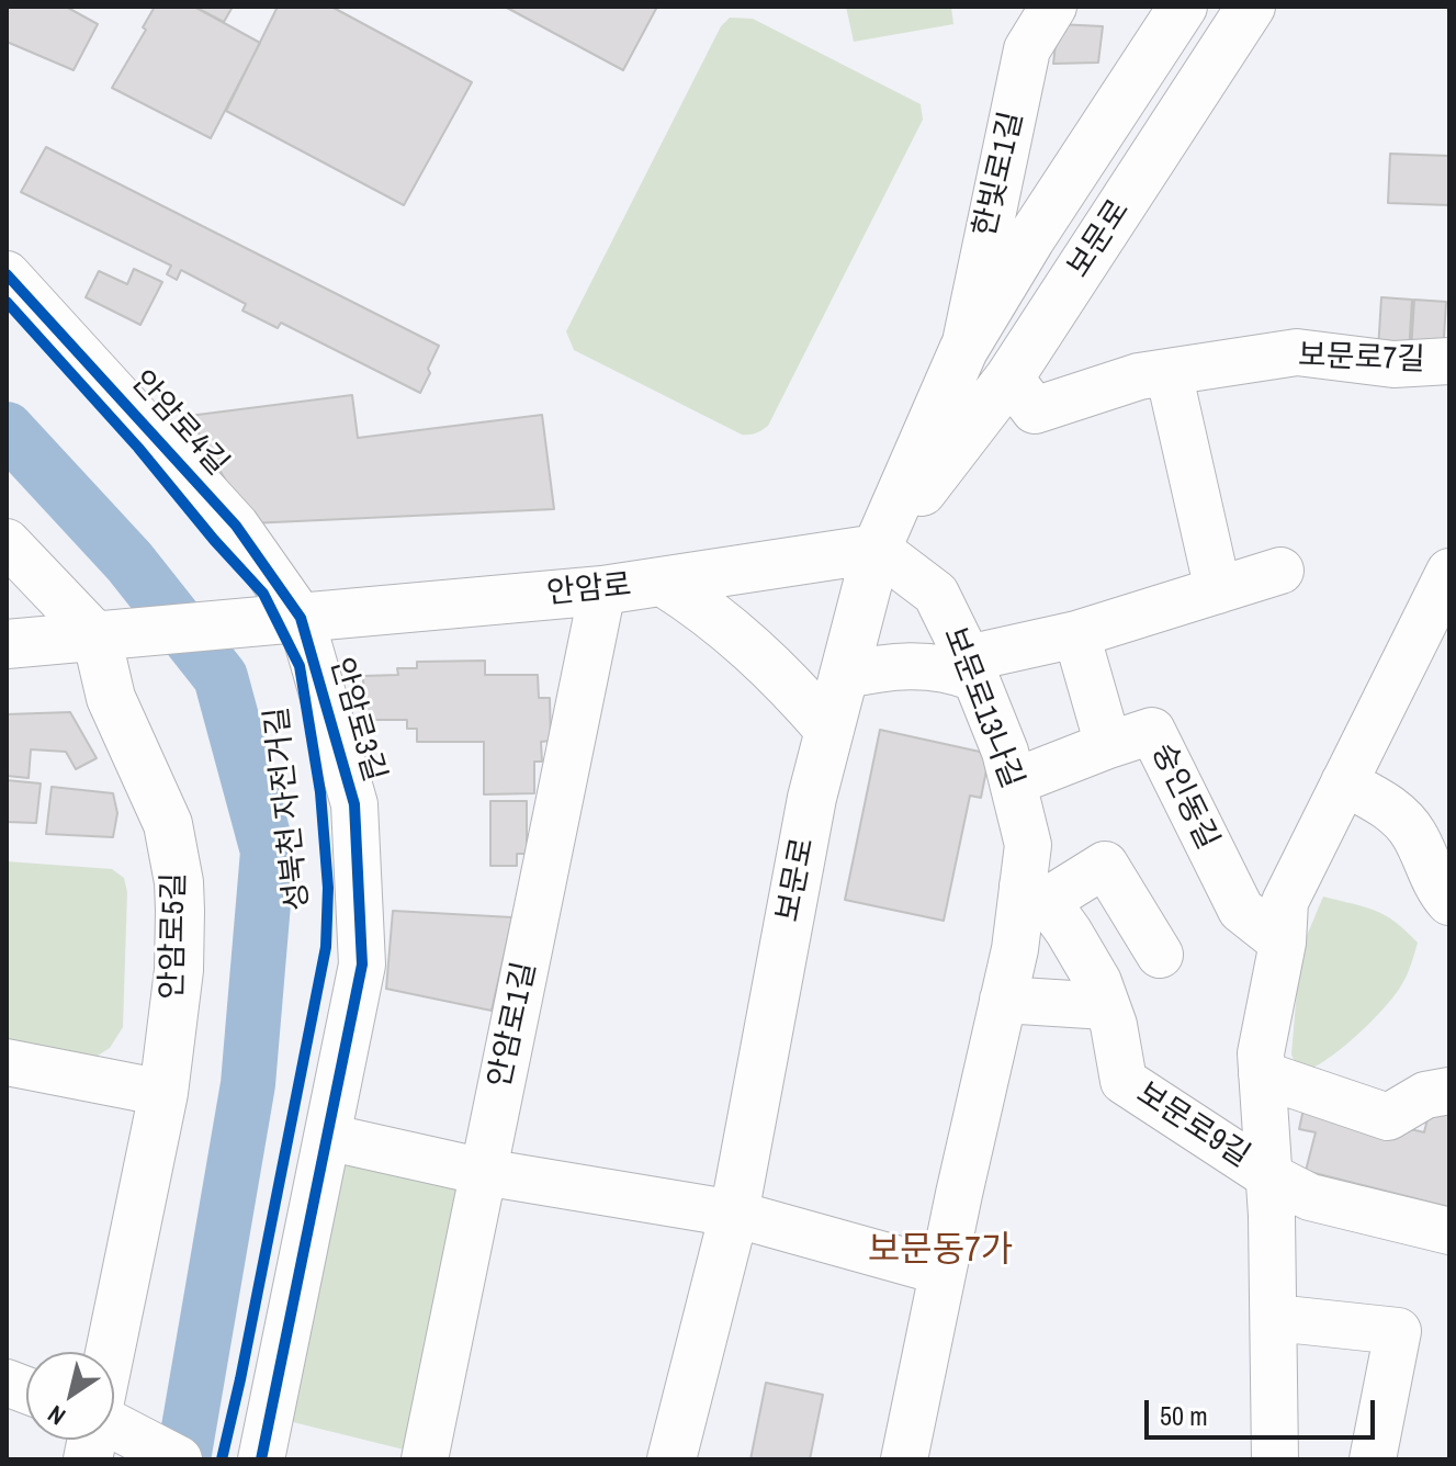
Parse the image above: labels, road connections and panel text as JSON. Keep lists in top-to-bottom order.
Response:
{
  "streets": {
    "main road": ["보문로", "안암로", "안암로5길"],
    "street": [
      "한빛로1길",
      "보문로7길",
      "안암로4길",
      "보문로13나길",
      "안암로3길",
      "숭인동길",
      "안암로1길",
      "보문로9길"
    ],
    "cycle path": ["성북천 자전거길"]
  },
  "crossings": [
    ["한빛로1길", "보문로"],
    ["보문로", "보문로7길"],
    ["보문로", "안암로"],
    ["보문로", "보문로13나길"],
    ["안암로4길", "안암로"],
    ["안암로4길", "안암로3길"],
    ["안암로", "보문로13나길"],
    ["안암로", "안암로3길"],
    ["안암로", "안암로5길"],
    ["안암로", "안암로1길"],
    ["보문로13나길", "보문로9길"]
  ],
  "districts": ["보문동7가"],
  "scale_bar": "50 m",
  "north": "bottom left"
}
